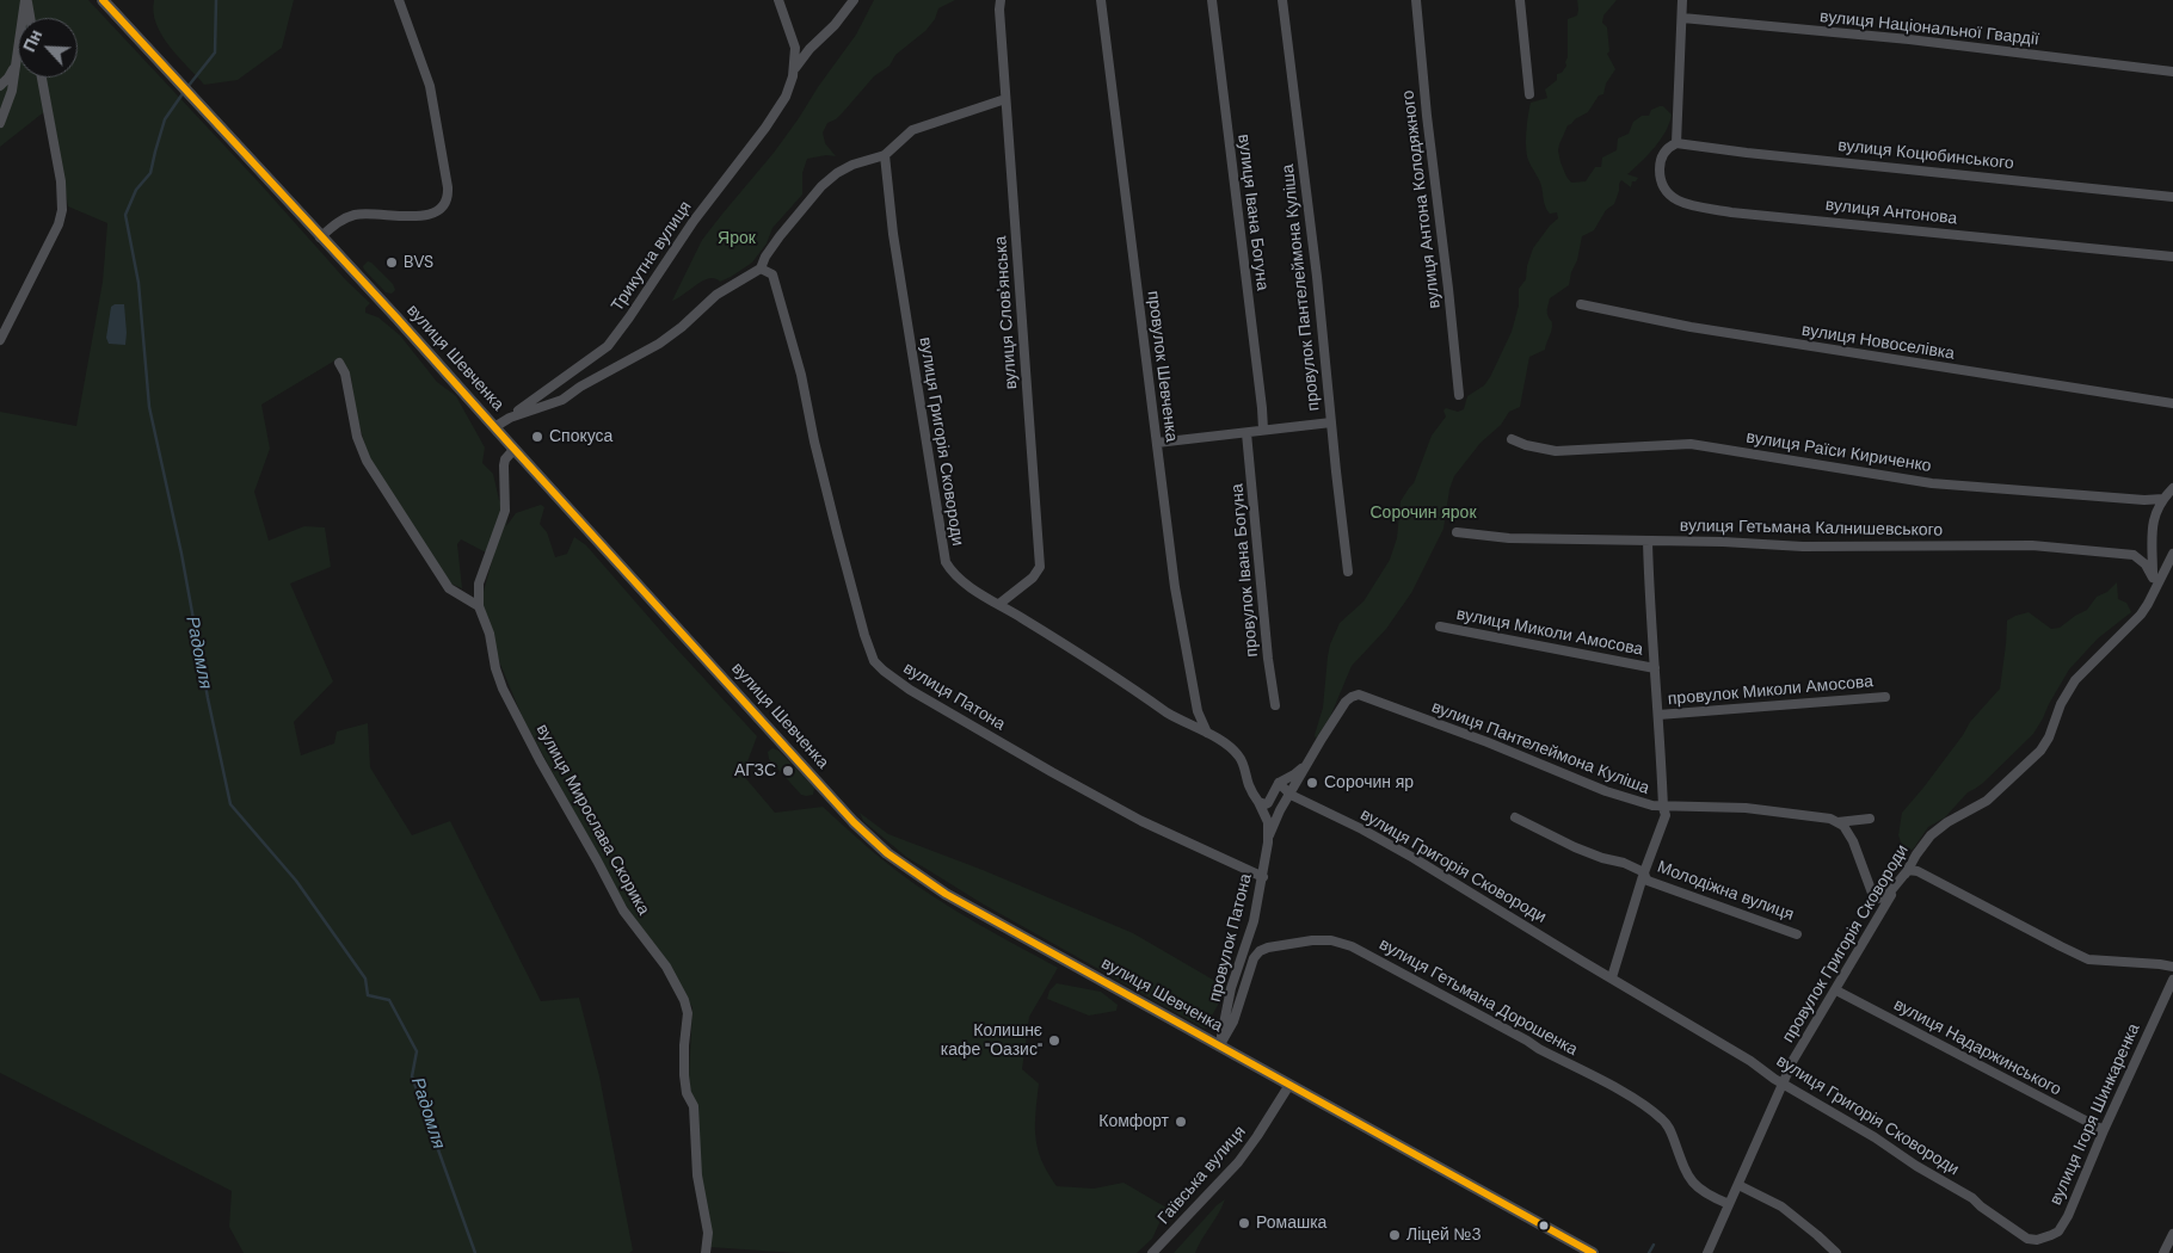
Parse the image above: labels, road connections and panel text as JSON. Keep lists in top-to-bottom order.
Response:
{
  "streets": {
    "main road": ["вулиця Шевченка"],
    "street": [
      "вулиця Національної Гвардії",
      "вулиця Коцюбинського",
      "вулиця Антона Колодяжного",
      "вулиця Івана Богуна",
      "вулиця Антонова",
      "Трикутна вулиця",
      "провулок Пантелеймона Куліша",
      "вулиця Слов'янська",
      "вулиця Новоселівка",
      "провулок Шевченка",
      "вулиця Григорія Сковороди",
      "вулиця Раїси Кириченко",
      "вулиця Гетьмана Калнишевського",
      "провулок Івана Богуна",
      "вулиця Миколи Амосова",
      "провулок Миколи Амосова",
      "вулиця Патона",
      "вулиця Пантелеймона Куліша",
      "вулиця Мирослава Скорика",
      "Молодіжна вулиця",
      "провулок Патона",
      "провулок Григорія Сковороди",
      "вулиця Гетьмана Дорошенка",
      "вулиця Надаржинського",
      "вулиця Ігоря Шинкаренка",
      "Гаївська вулиця"
    ]
  },
  "crossings": [
    ["вулиця Коцюбинського", "вулиця Антонова"],
    ["Трикутна вулиця", "вулиця Шевченка"],
    ["вулиця Слов'янська", "вулиця Григорія Сковороди"],
    ["вулиця Шевченка", "вулиця Мирослава Скорика"],
    ["вулиця Шевченка", "провулок Патона"],
    ["вулиця Шевченка", "вулиця Гетьмана Дорошенка"],
    ["вулиця Шевченка", "Гаївська вулиця"],
    ["провулок Шевченка", "вулиця Григорія Сковороди"],
    ["вулиця Григорія Сковороди", "вулиця Пантелеймона Куліша"],
    ["вулиця Григорія Сковороди", "провулок Патона"],
    ["вулиця Григорія Сковороди", "провулок Григорія Сковороди"],
    ["вулиця Григорія Сковороди", "вулиця Ігоря Шинкаренка"],
    ["вулиця Патона", "провулок Патона"],
    ["вулиця Пантелеймона Куліша", "провулок Патона"],
    ["провулок Патона", "вулиця Гетьмана Дорошенка"],
    ["провулок Григорія Сковороди", "вулиця Гетьмана Дорошенка"],
    ["провулок Григорія Сковороди", "вулиця Надаржинського"],
    ["вулиця Надаржинського", "вулиця Ігоря Шинкаренка"]
  ],
  "water": ["Радомля"],
  "parks": ["Ярок", "Сорочин ярок"],
  "places": [
    "BVS",
    "Спокуса",
    "АГЗС",
    "Сорочин яр",
    "Колишнє кафе \"Оазис\"",
    "Комфорт",
    "Ромашка",
    "Ліцей №3"
  ],
  "north": "top left"
}
